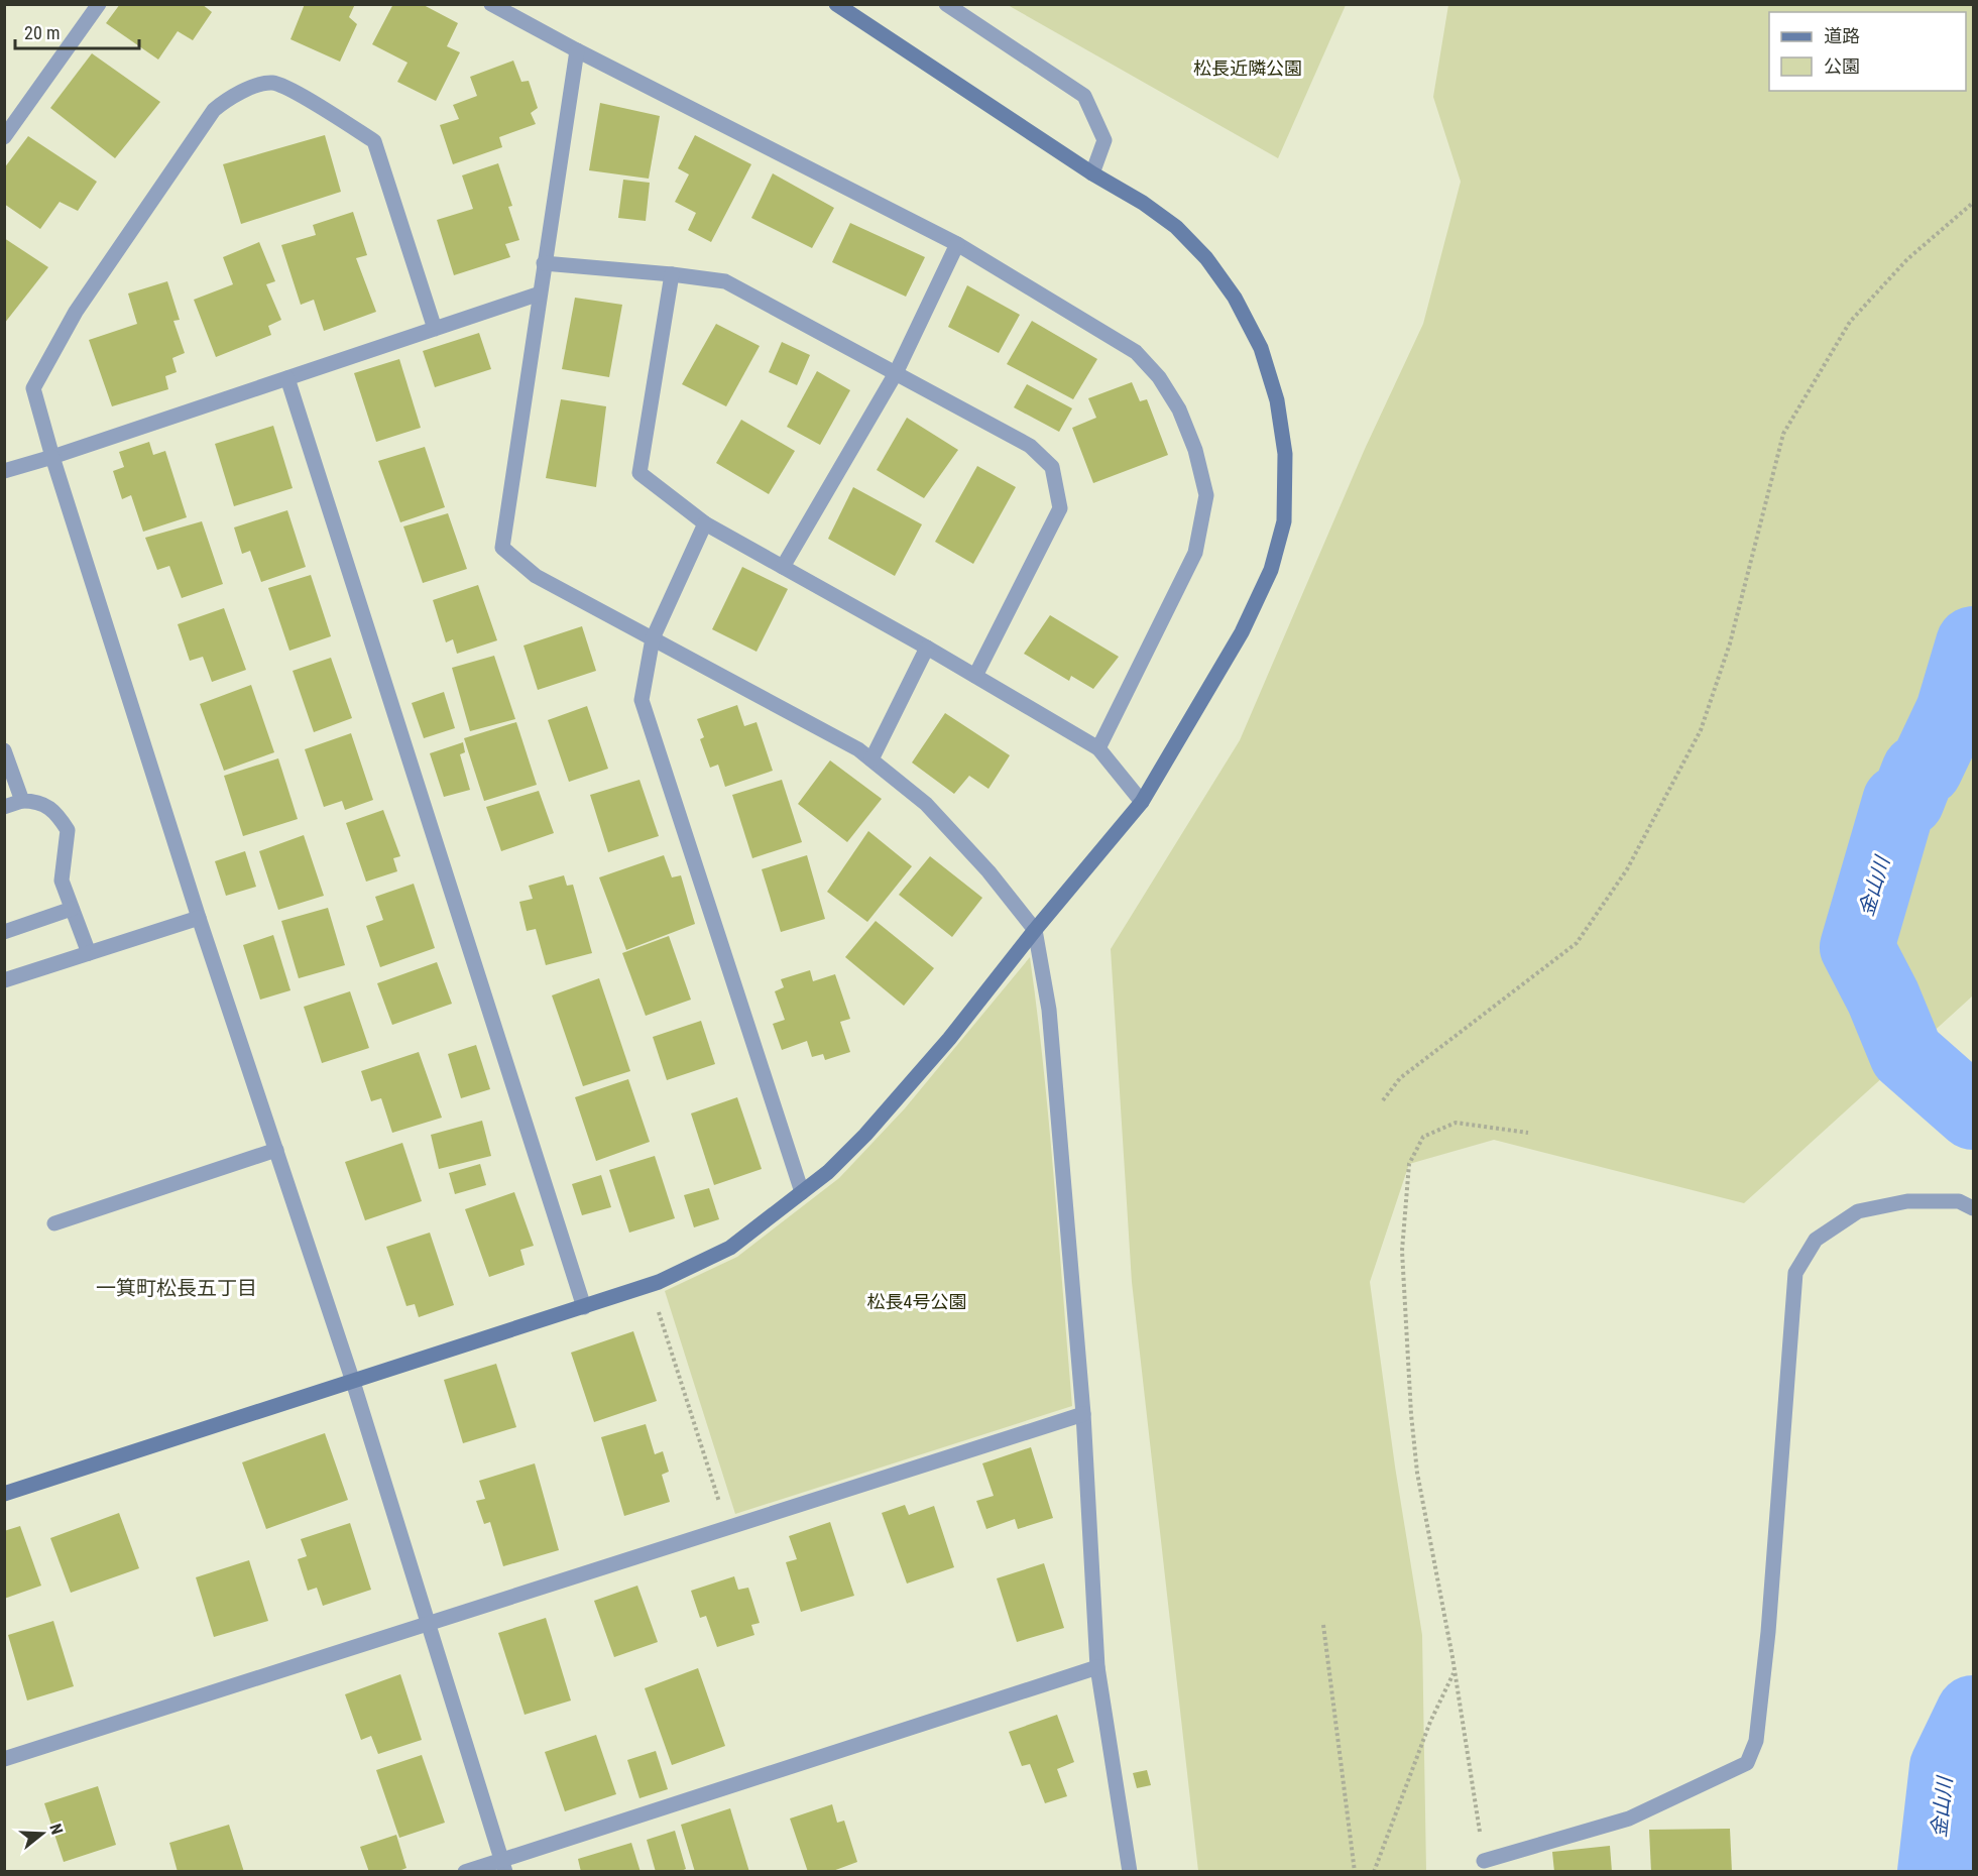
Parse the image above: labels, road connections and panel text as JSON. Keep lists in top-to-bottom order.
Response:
{
  "districts": ["一箕町松長五丁目"],
  "water": ["金山川"],
  "parks": ["松長近隣公園", "松長4号公園"],
  "legend": ["道路", "公園"],
  "scale_bar": "20 m",
  "north": "right"
}
